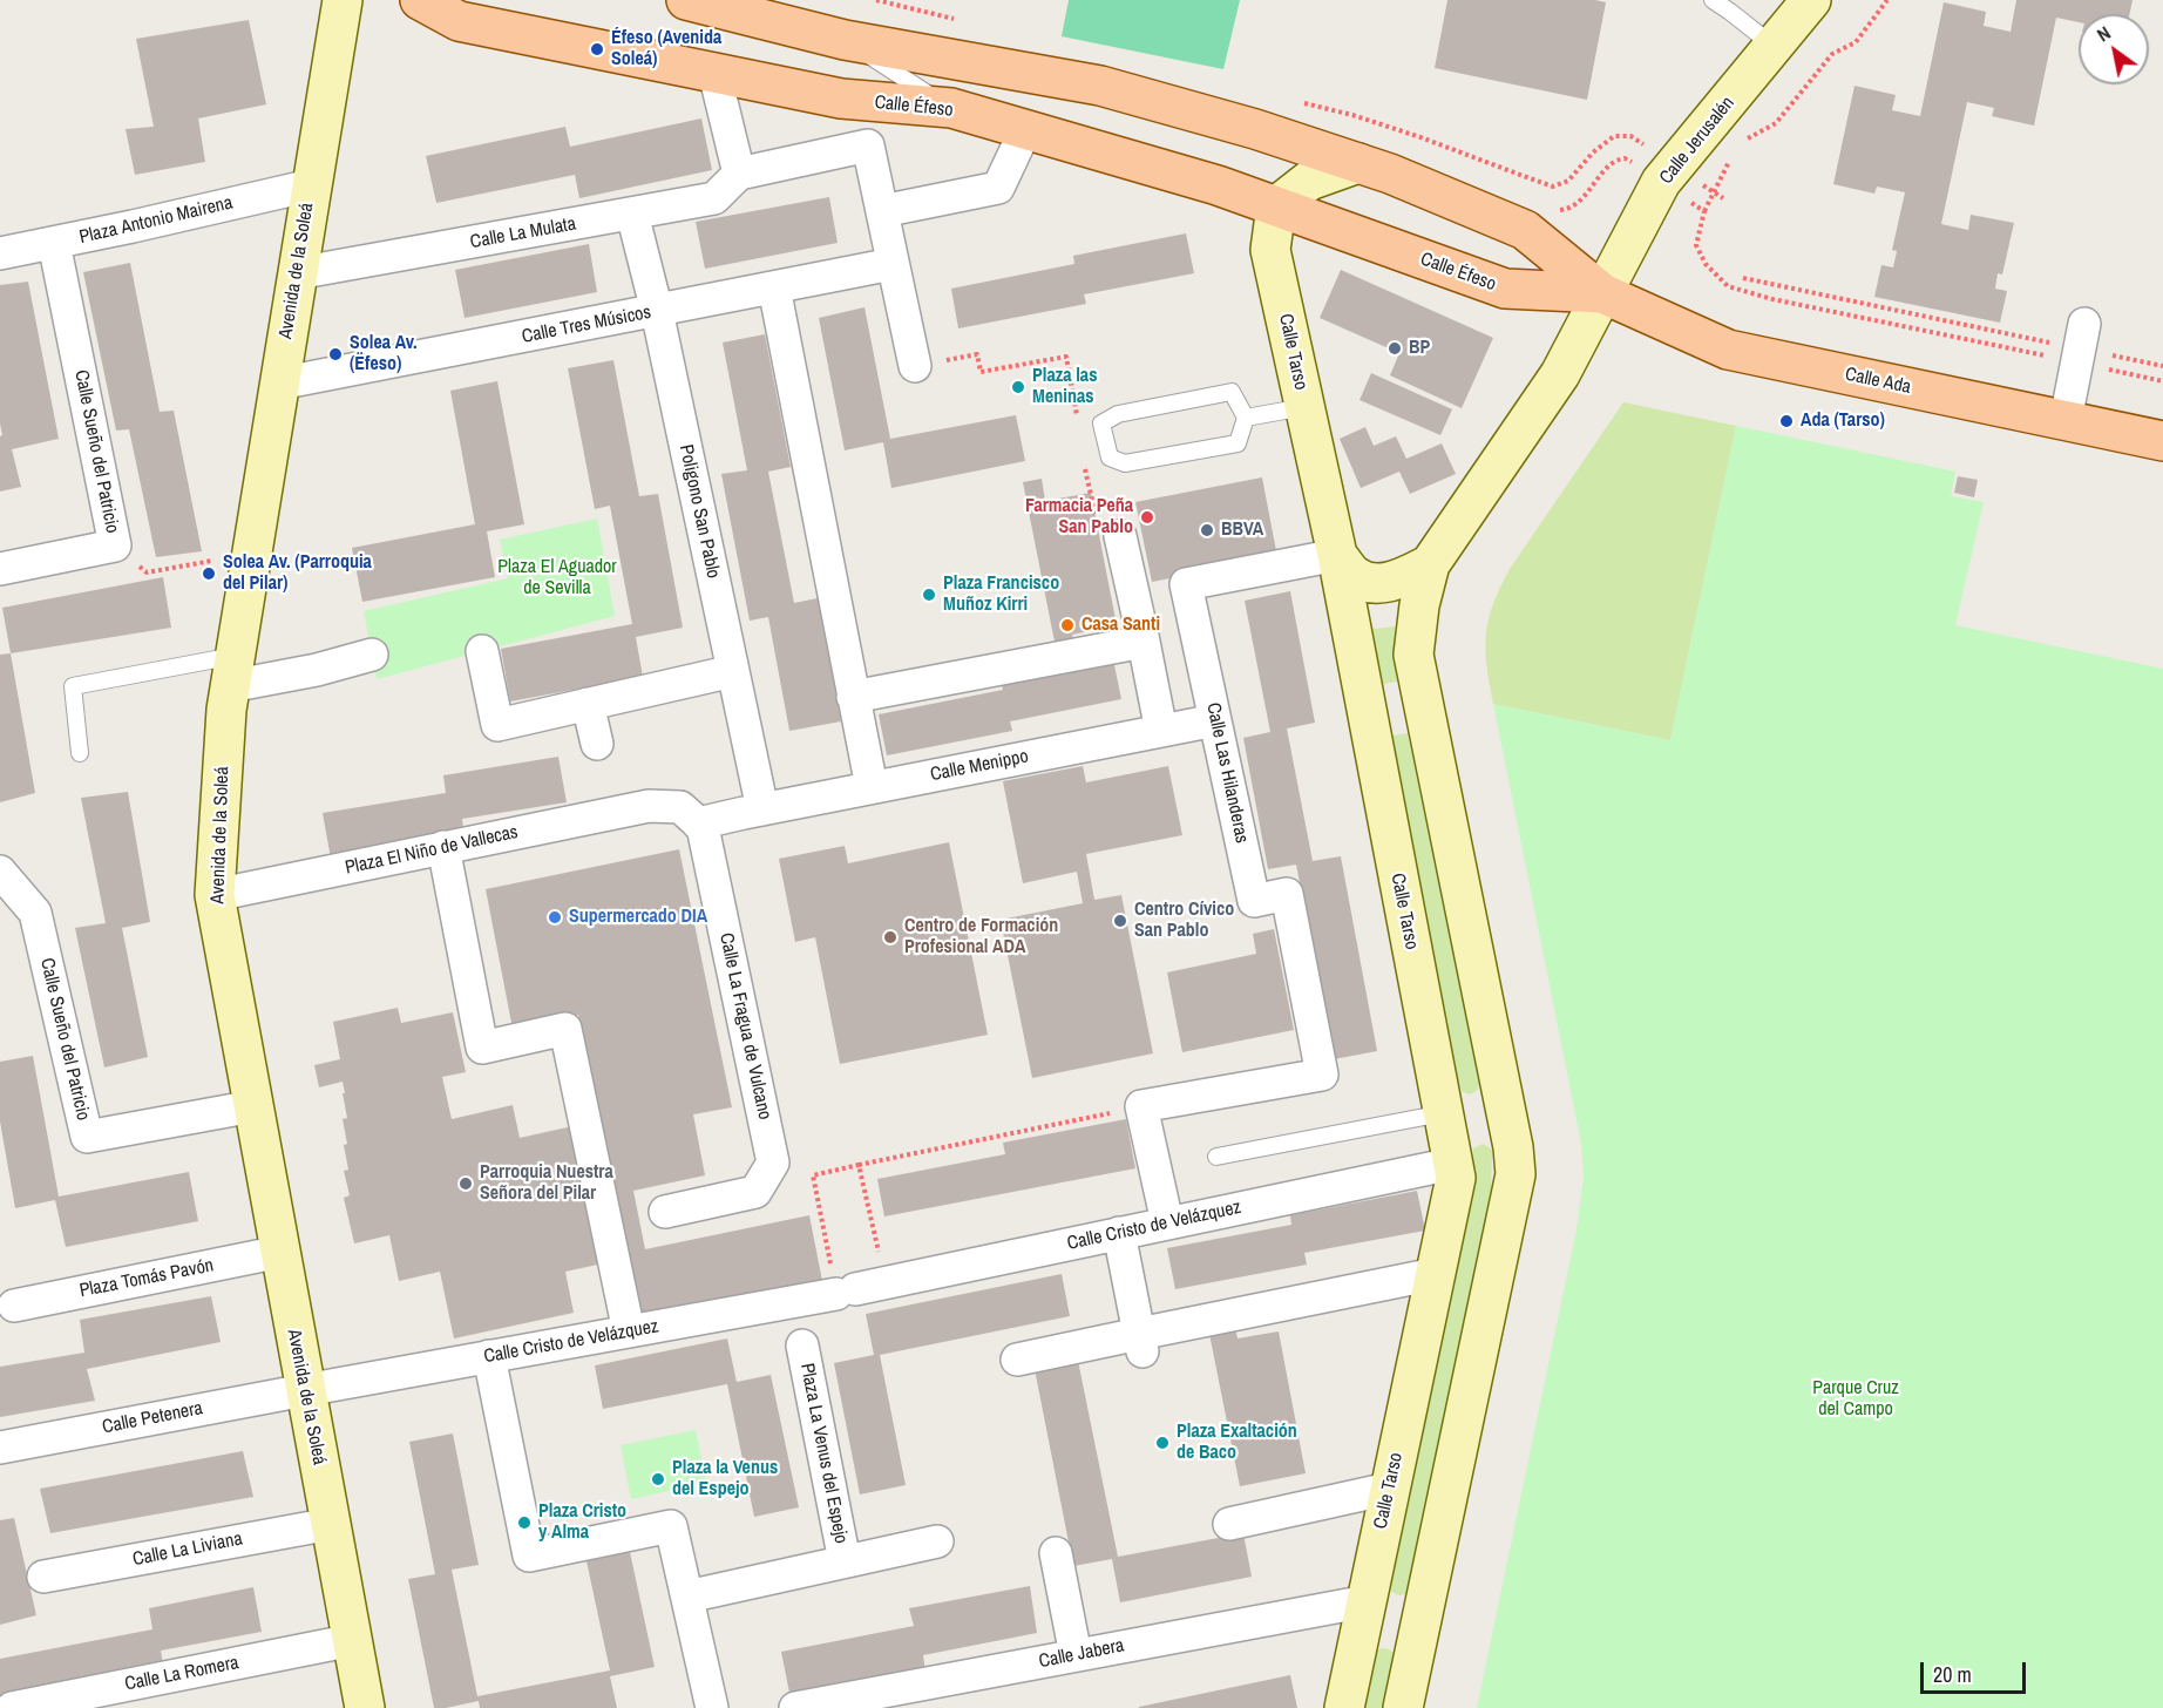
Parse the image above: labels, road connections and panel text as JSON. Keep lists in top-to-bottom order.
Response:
{
  "streets": {
    "main road": ["Calle Éfeso", "Calle Ada"],
    "street": [
      "Calle Jerusalén",
      "Plaza Antonio Mairena",
      "Calle La Mulata",
      "Avenida de la Soleá",
      "Calle Tres Músicos",
      "Calle Tarso",
      "Calle Sueño del Patricio",
      "Poligono San Pablo",
      "Calle Menippo",
      "Calle Las Hilanderas",
      "Plaza El Niño de Vallecas",
      "Calle La Fragua de Vulcano",
      "Calle Cristo de Velázquez",
      "Plaza Tomás Pavón",
      "Calle Petenera",
      "Plaza La Venus del Espejo",
      "Calle La Liviana",
      "Calle Jabera",
      "Calle La Romera"
    ]
  },
  "crossings": [
    ["Calle Éfeso", "Calle Jerusalén"],
    ["Calle Éfeso", "Calle Tarso"],
    ["Calle Éfeso", "Calle Ada"],
    ["Calle Jerusalén", "Calle Ada"],
    ["Plaza Antonio Mairena", "Avenida de la Soleá"],
    ["Plaza Antonio Mairena", "Calle Sueño del Patricio"],
    ["Calle La Mulata", "Avenida de la Soleá"],
    ["Calle La Mulata", "Poligono San Pablo"],
    ["Avenida de la Soleá", "Calle Tres Músicos"],
    ["Avenida de la Soleá", "Calle Sueño del Patricio"],
    ["Avenida de la Soleá", "Plaza El Niño de Vallecas"],
    ["Avenida de la Soleá", "Calle Cristo de Velázquez"],
    ["Avenida de la Soleá", "Plaza Tomás Pavón"],
    ["Avenida de la Soleá", "Calle Petenera"],
    ["Avenida de la Soleá", "Calle La Liviana"],
    ["Avenida de la Soleá", "Calle La Romera"],
    ["Calle Tres Músicos", "Poligono San Pablo"],
    ["Calle Tarso", "Calle Las Hilanderas"],
    ["Calle Tarso", "Calle Cristo de Velázquez"],
    ["Calle Tarso", "Calle Jabera"],
    ["Poligono San Pablo", "Calle Menippo"],
    ["Calle Menippo", "Calle Las Hilanderas"],
    ["Calle Menippo", "Plaza El Niño de Vallecas"],
    ["Calle Menippo", "Calle La Fragua de Vulcano"],
    ["Plaza El Niño de Vallecas", "Calle La Fragua de Vulcano"],
    ["Calle Cristo de Velázquez", "Calle Petenera"],
    ["Calle Cristo de Velázquez", "Plaza La Venus del Espejo"]
  ],
  "parks": ["Plaza El Aguador de Sevilla", "Parque Cruz del Campo"],
  "places": [
    "Éfeso (Avenida Soleá)",
    "BP",
    "Solea Av. (Ëfeso)",
    "Plaza las Meninas",
    "Ada (Tarso)",
    "Farmacia Peña San Pablo",
    "BBVA",
    "Solea Av. (Parroquia del Pilar)",
    "Plaza Francisco Muñoz Kirri",
    "Casa Santi",
    "Supermercado DIA",
    "Centro Cívico San Pablo",
    "Centro de Formación Profesional ADA",
    "Parroquia Nuestra Señora del Pilar",
    "Plaza Exaltación de Baco",
    "Plaza la Venus del Espejo",
    "Plaza Cristo y Alma"
  ],
  "scale_bar": "20 m",
  "north": "top left"
}
